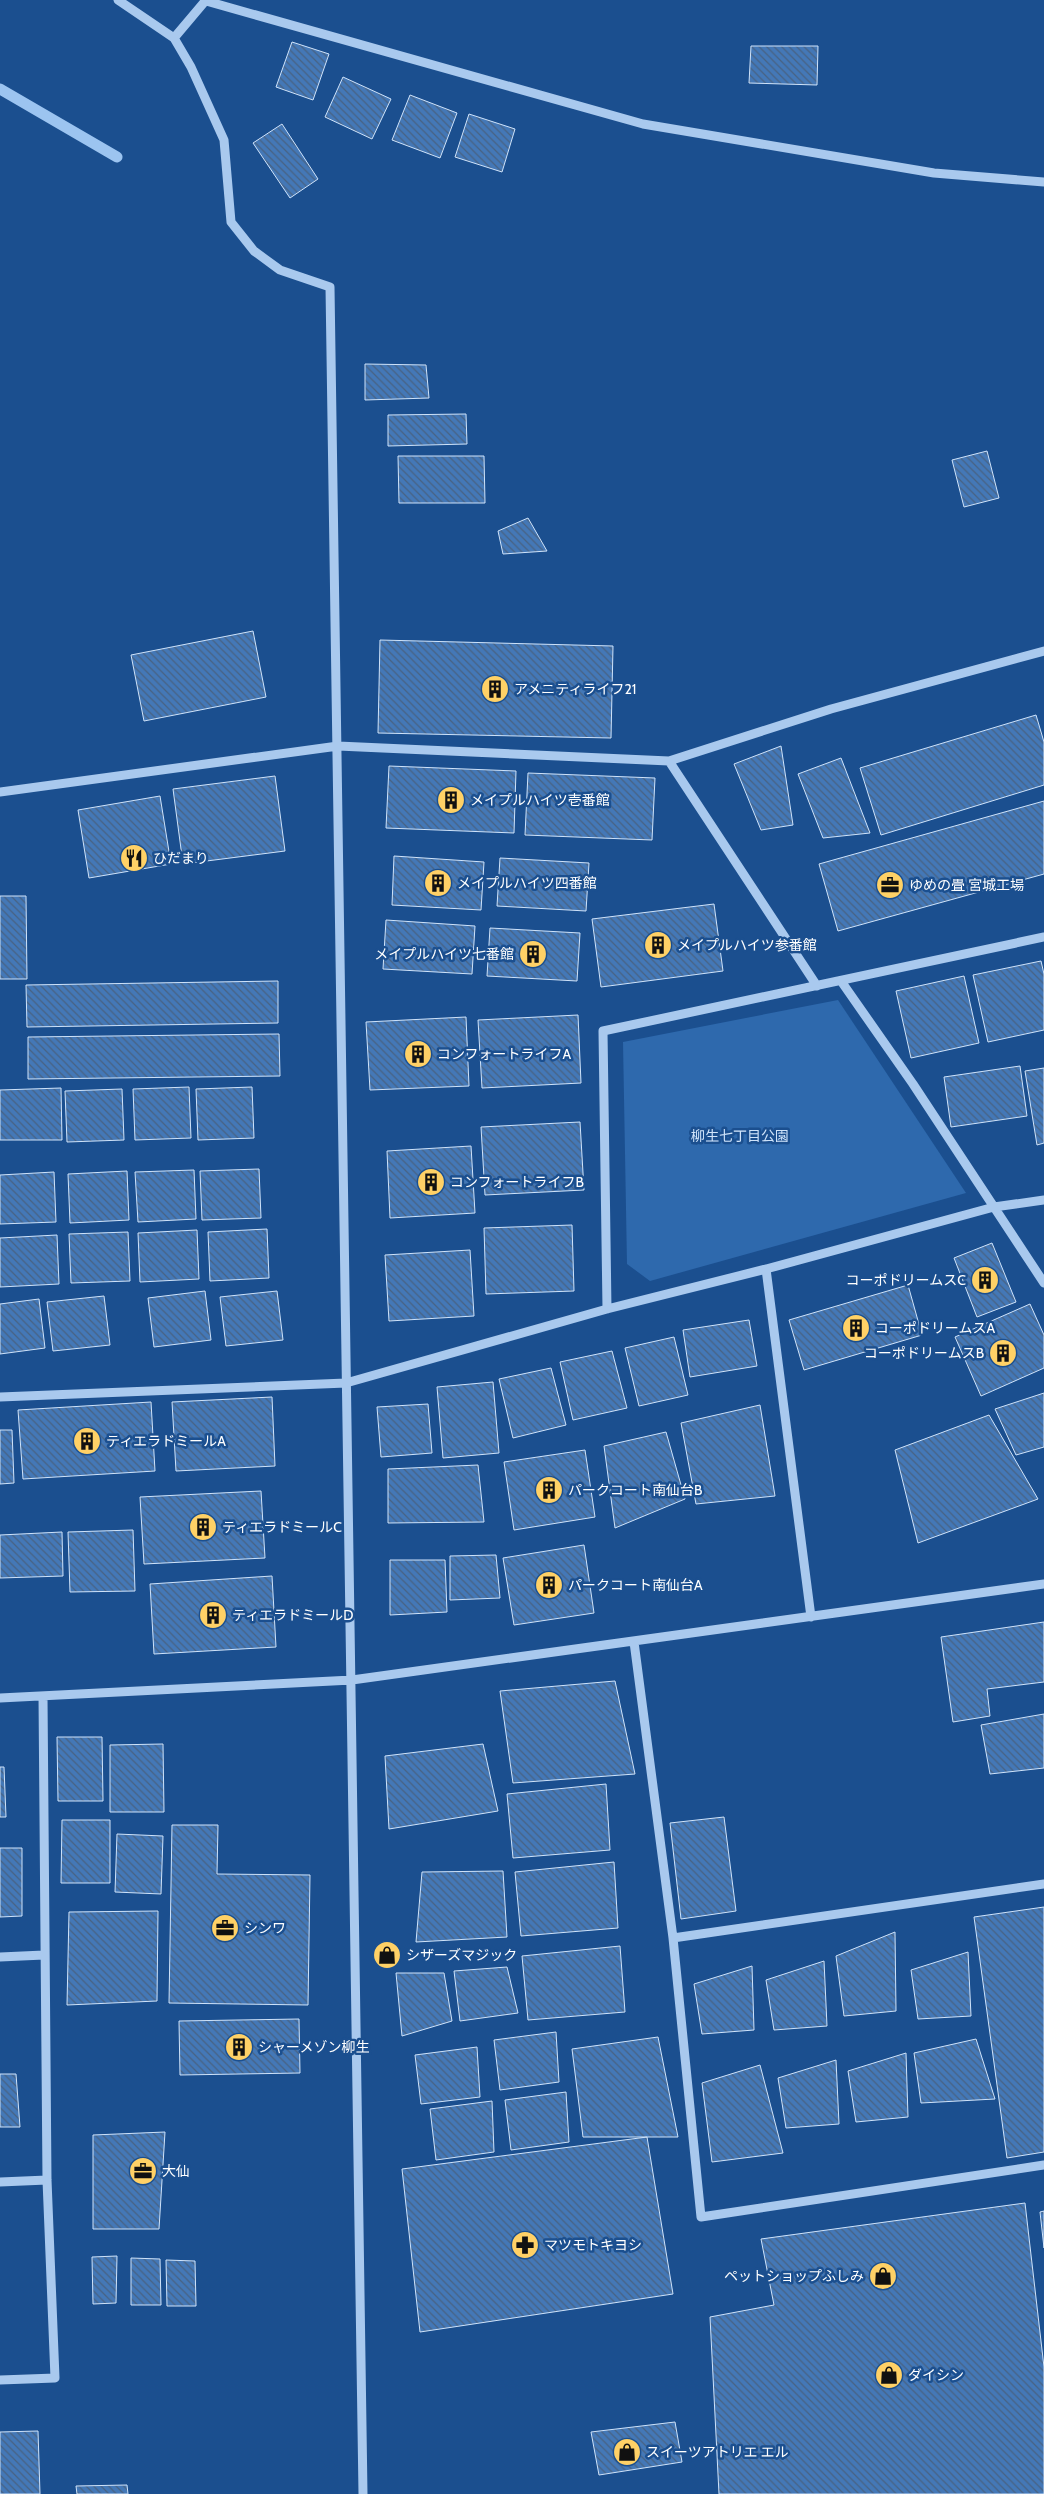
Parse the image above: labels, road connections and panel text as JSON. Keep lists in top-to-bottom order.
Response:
{
  "parks": ["柳生七丁目公園"],
  "places": {
    "building": [
      "アメニティライフ21",
      "メイプルハイツ壱番館",
      "メイプルハイツ四番館",
      "メイプルハイツ参番館",
      "メイプルハイツ七番館",
      "コンフォートライフA",
      "コンフォートライフB",
      "コーポドリームスC",
      "コーポドリームスA",
      "コーポドリームスB",
      "ティエラドミールA",
      "パークコート南仙台B",
      "ティエラドミールC",
      "パークコート南仙台A",
      "ティエラドミールD",
      "シャーメゾン柳生"
    ],
    "restaurant": ["ひだまり"],
    "office": ["ゆめの畳 宮城工場", "シンワ", "大仙"],
    "shop": [
      "シザーズマジック",
      "ペットショップふしみ",
      "ダイシン",
      "スイーツアトリエ エル"
    ],
    "pharmacy": ["マツモトキヨシ"]
  }
}
